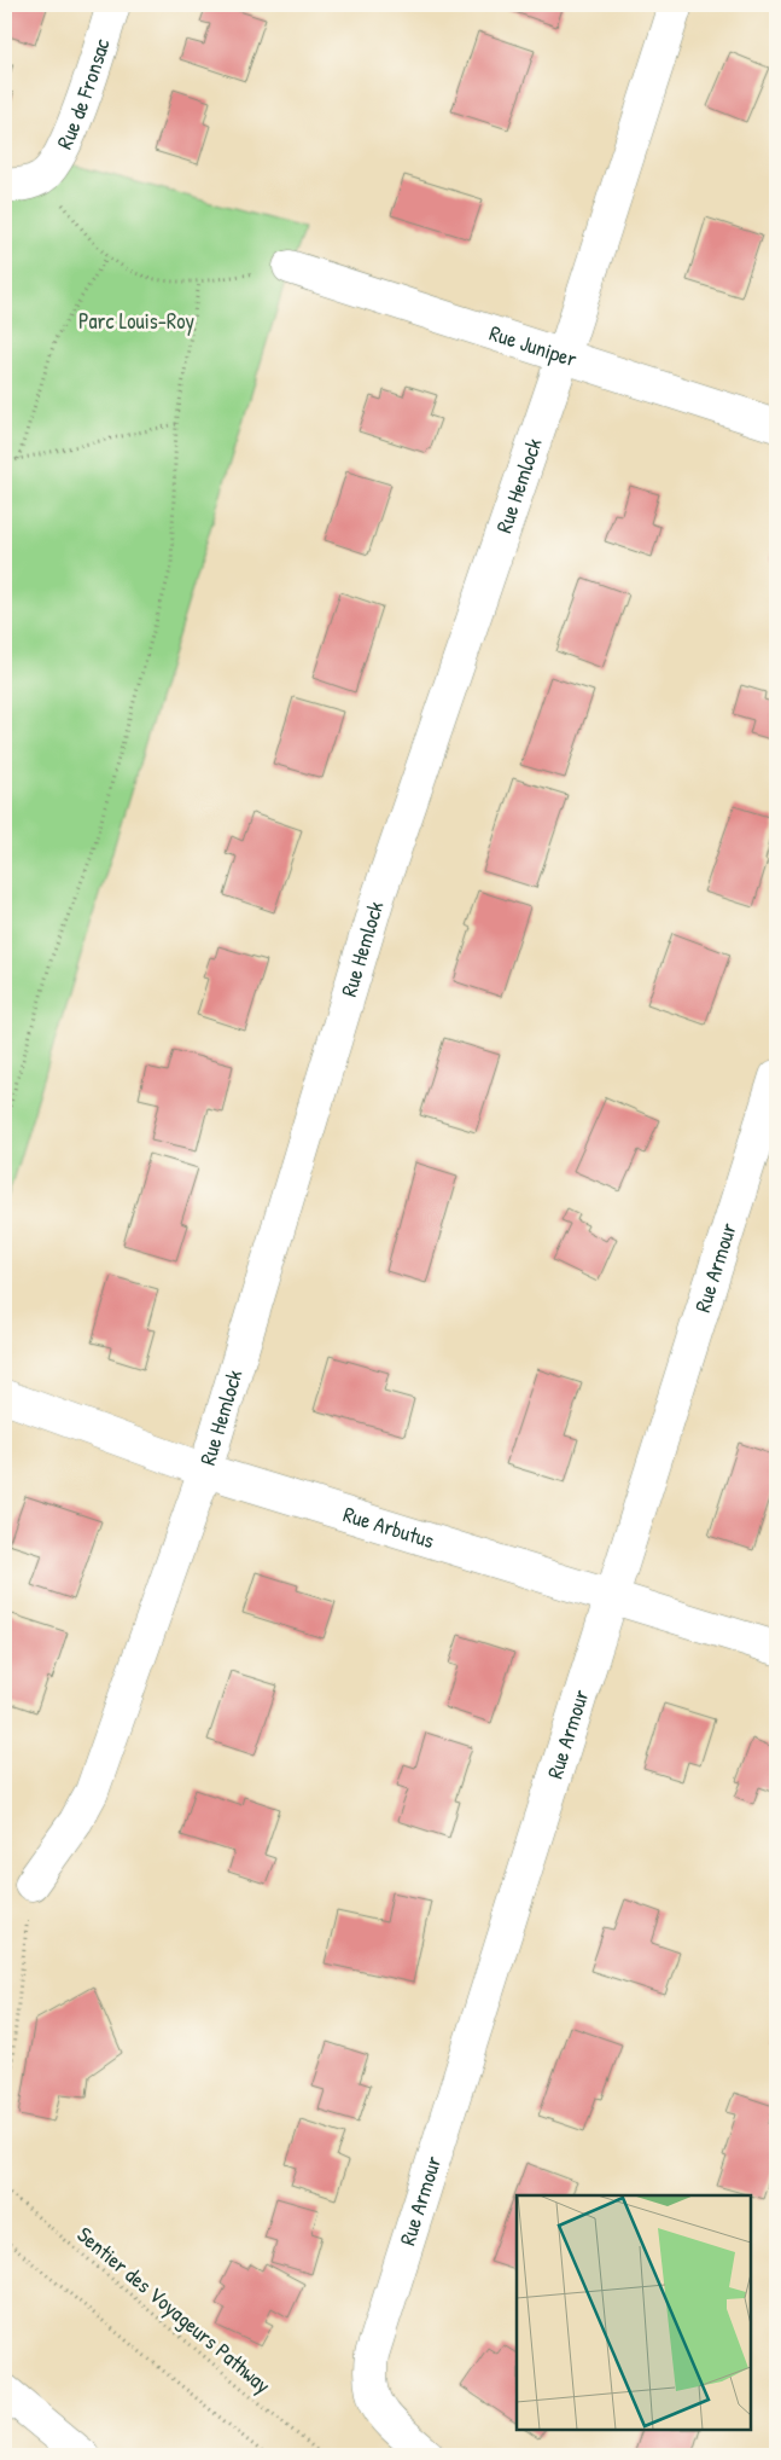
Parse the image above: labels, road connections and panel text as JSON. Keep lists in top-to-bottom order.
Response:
{
  "streets": {
    "street": [
      "Rue de Fronsac",
      "Rue Juniper",
      "Rue Hemlock",
      "Rue Armour",
      "Rue Arbutus"
    ],
    "path": ["Sentier des Voyageurs Pathway"]
  },
  "crossings": [
    ["Rue Juniper", "Rue Hemlock"],
    ["Rue Hemlock", "Rue Arbutus"],
    ["Rue Armour", "Rue Arbutus"]
  ],
  "parks": ["Parc Louis-Roy"]
}
